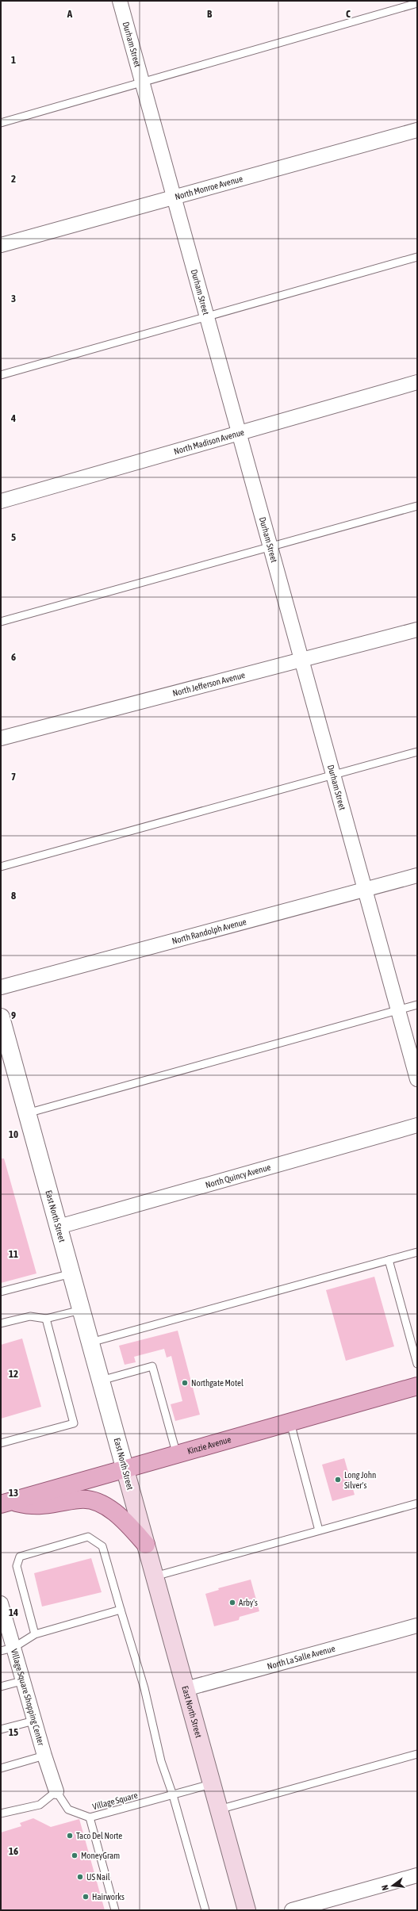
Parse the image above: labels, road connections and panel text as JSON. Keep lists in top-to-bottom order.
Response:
{
  "streets": {
    "main road": ["East North Street", "Kinzie Avenue"],
    "street": [
      "Durham Street",
      "North Monroe Avenue",
      "North Madison Avenue",
      "North Jefferson Avenue",
      "North Randolph Avenue",
      "North Quincy Avenue",
      "North La Salle Avenue",
      "Village Square Shopping Center"
    ],
    "lane": ["Village Square"]
  },
  "crossings": [
    ["Durham Street", "North Monroe Avenue"],
    ["Durham Street", "North Madison Avenue"],
    ["Durham Street", "North Jefferson Avenue"],
    ["Durham Street", "North Randolph Avenue"],
    ["North Quincy Avenue", "East North Street"],
    ["East North Street", "Kinzie Avenue"],
    ["East North Street", "North La Salle Avenue"],
    ["East North Street", "Village Square"],
    ["Village Square Shopping Center", "Village Square"]
  ],
  "places": [
    "Northgate Motel",
    "Long John Silver's",
    "Arby's",
    "Taco Del Norte",
    "MoneyGram",
    "US Nail",
    "Hairworks"
  ],
  "north": "left",
  "grid": {
    "columns": ["A", "B", "C"],
    "rows": [
      "1",
      "2",
      "3",
      "4",
      "5",
      "6",
      "7",
      "8",
      "9",
      "10",
      "11",
      "12",
      "13",
      "14",
      "15",
      "16"
    ]
  }
}
